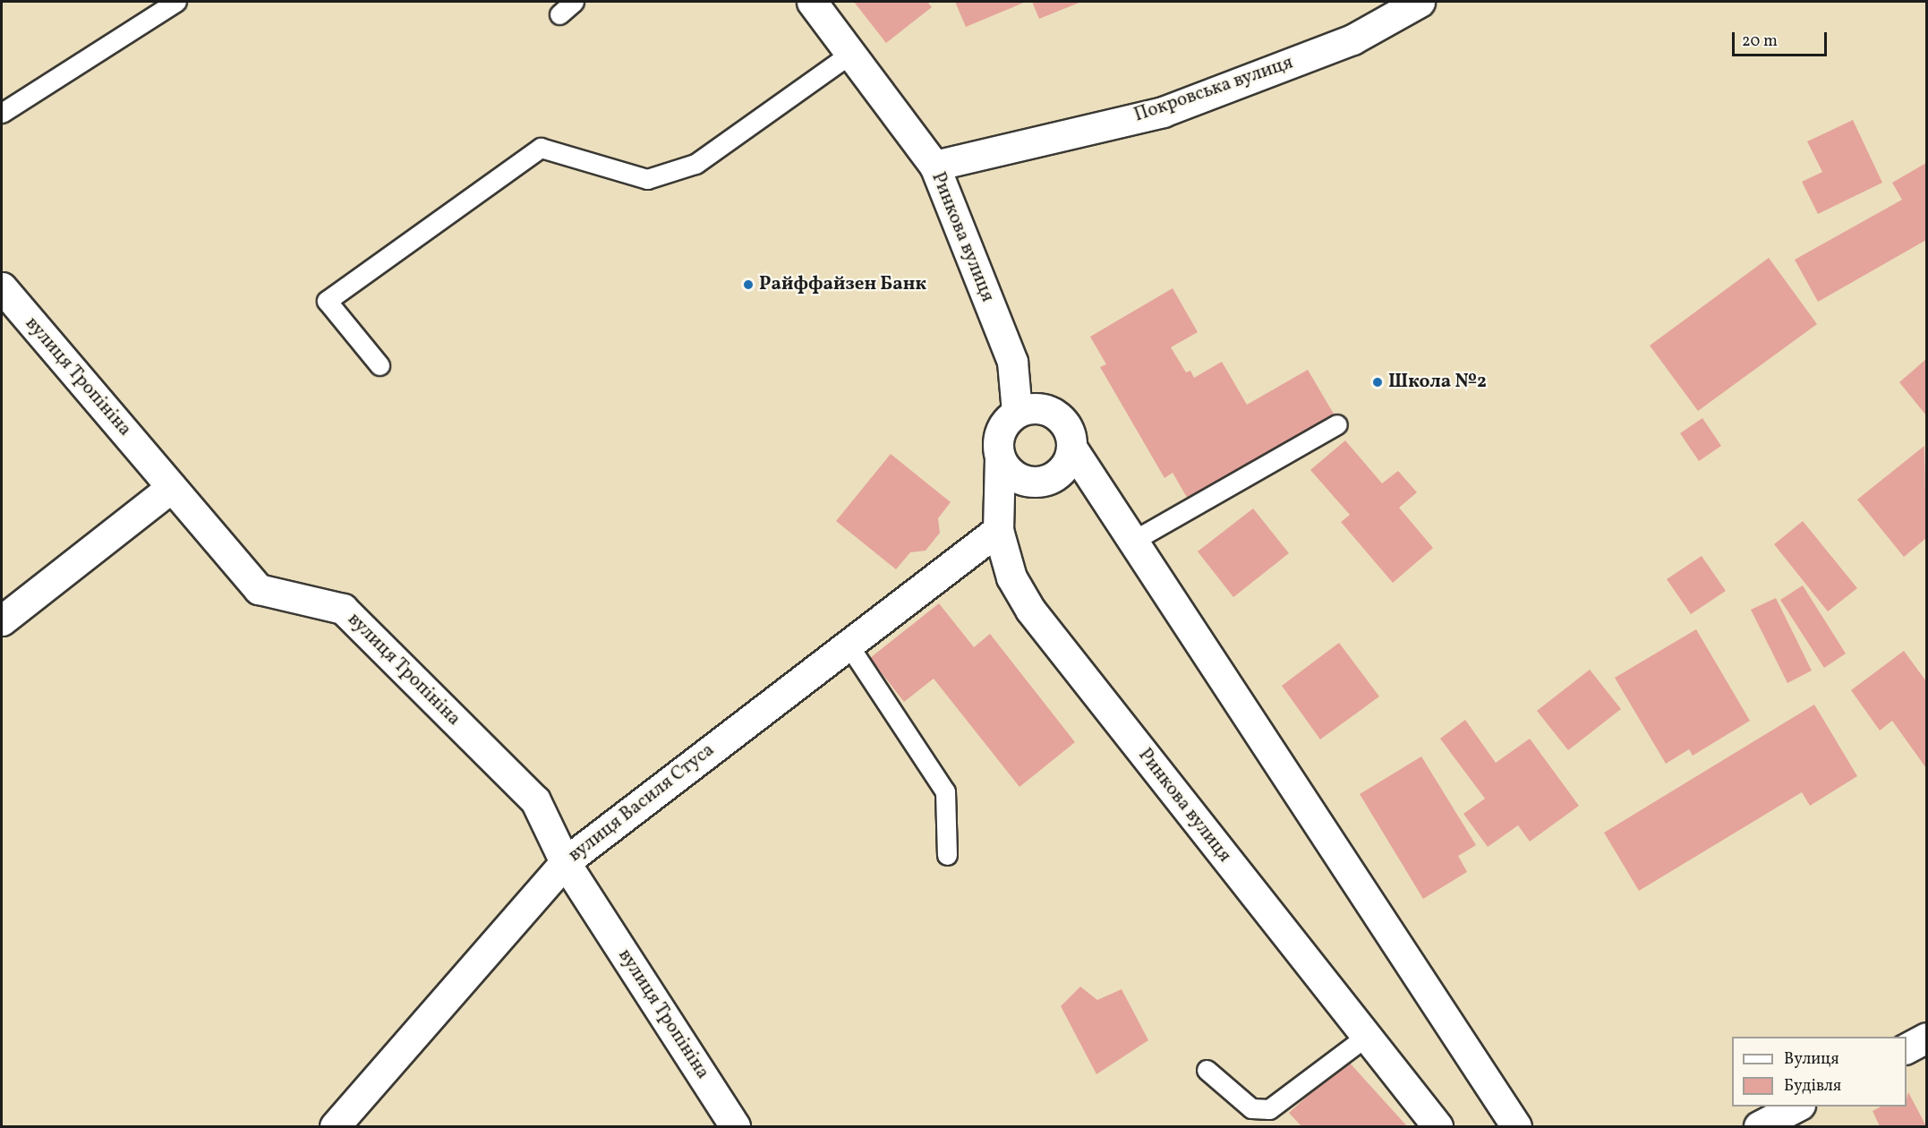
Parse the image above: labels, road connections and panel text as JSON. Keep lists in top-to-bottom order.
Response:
{
  "streets": {
    "street": [
      "Покровська вулиця",
      "Ринкова вулиця",
      "вулиця Тропініна",
      "вулиця Василя Стуса"
    ]
  },
  "crossings": [
    ["Покровська вулиця", "Ринкова вулиця"],
    ["Ринкова вулиця", "вулиця Василя Стуса"],
    ["вулиця Тропініна", "вулиця Василя Стуса"]
  ],
  "places": ["Райффайзен Банк", "Школа №2"],
  "legend": ["Вулиця", "Будівля"],
  "scale_bar": "20 m"
}
